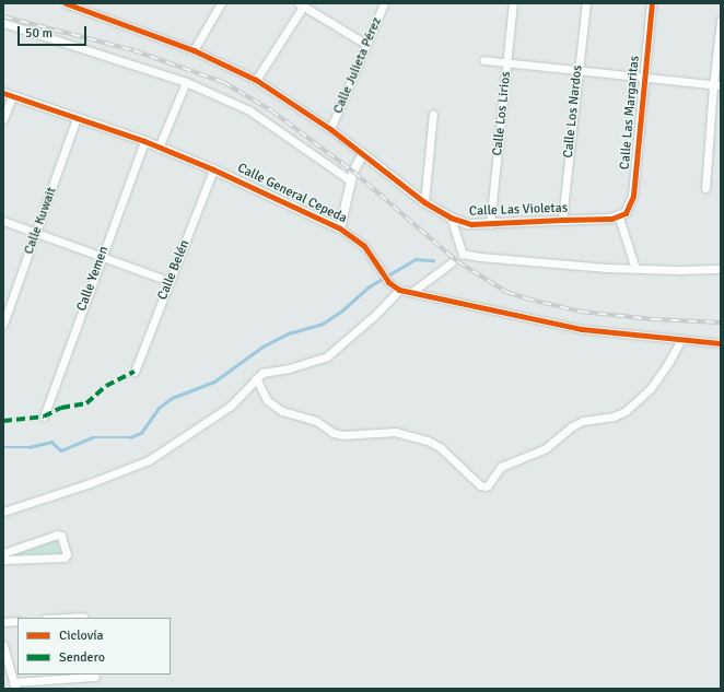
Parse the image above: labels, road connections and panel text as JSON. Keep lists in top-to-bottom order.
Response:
{
  "streets": {
    "street": [
      "Calle Julieta Pérez",
      "Calle Los Nardos",
      "Calle Las Margaritas",
      "Calle Los Lirios",
      "Calle General Cepeda",
      "Calle Las Violetas",
      "Calle Kuwait",
      "Calle Belén",
      "Calle Yemen"
    ]
  },
  "crossings": [
    ["Calle Los Nardos", "Calle Las Violetas"],
    ["Calle Las Margaritas", "Calle Las Violetas"],
    ["Calle Los Lirios", "Calle Las Violetas"],
    ["Calle General Cepeda", "Calle Kuwait"],
    ["Calle General Cepeda", "Calle Belén"],
    ["Calle General Cepeda", "Calle Yemen"]
  ],
  "legend": ["Ciclovía", "Sendero"],
  "scale_bar": "50 m"
}
